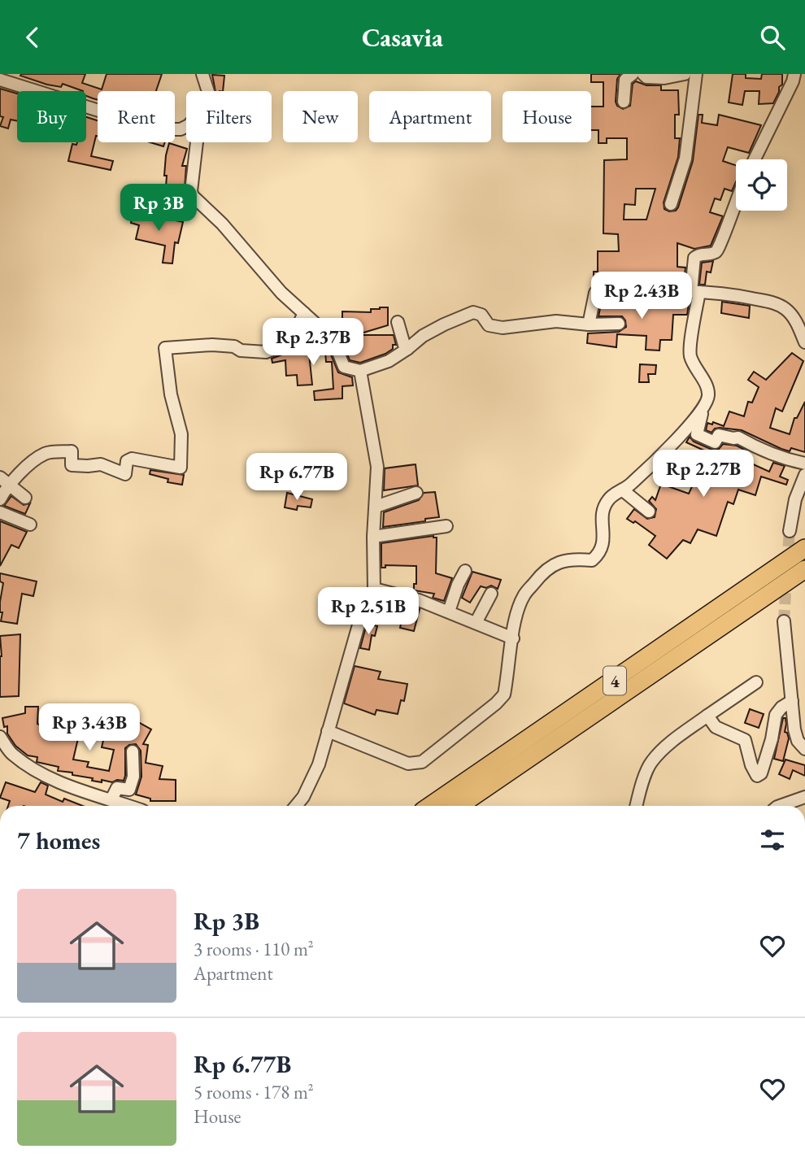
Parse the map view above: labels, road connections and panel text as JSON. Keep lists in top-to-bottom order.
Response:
{
  "streets": {
    "highway": ["4"]
  },
  "page": {
    "header": "Casavia",
    "chip": [
      "Buy",
      "Rent",
      "Filters",
      "New",
      "Apartment",
      "House"
    ],
    "price": [
      "Rp 3B",
      "Rp 2.43B",
      "Rp 2.37B",
      "Rp 2.27B",
      "Rp 6.77B",
      "Rp 2.51B",
      "Rp 3.43B"
    ],
    "heading": "7 homes",
    "list": [
      {
        "name": "Rp 3B",
        "note": "3 rooms · 110 m² · Apartment"
      },
      {
        "name": "Rp 6.77B",
        "note": "5 rooms · 178 m² · House"
      }
    ]
  }
}
